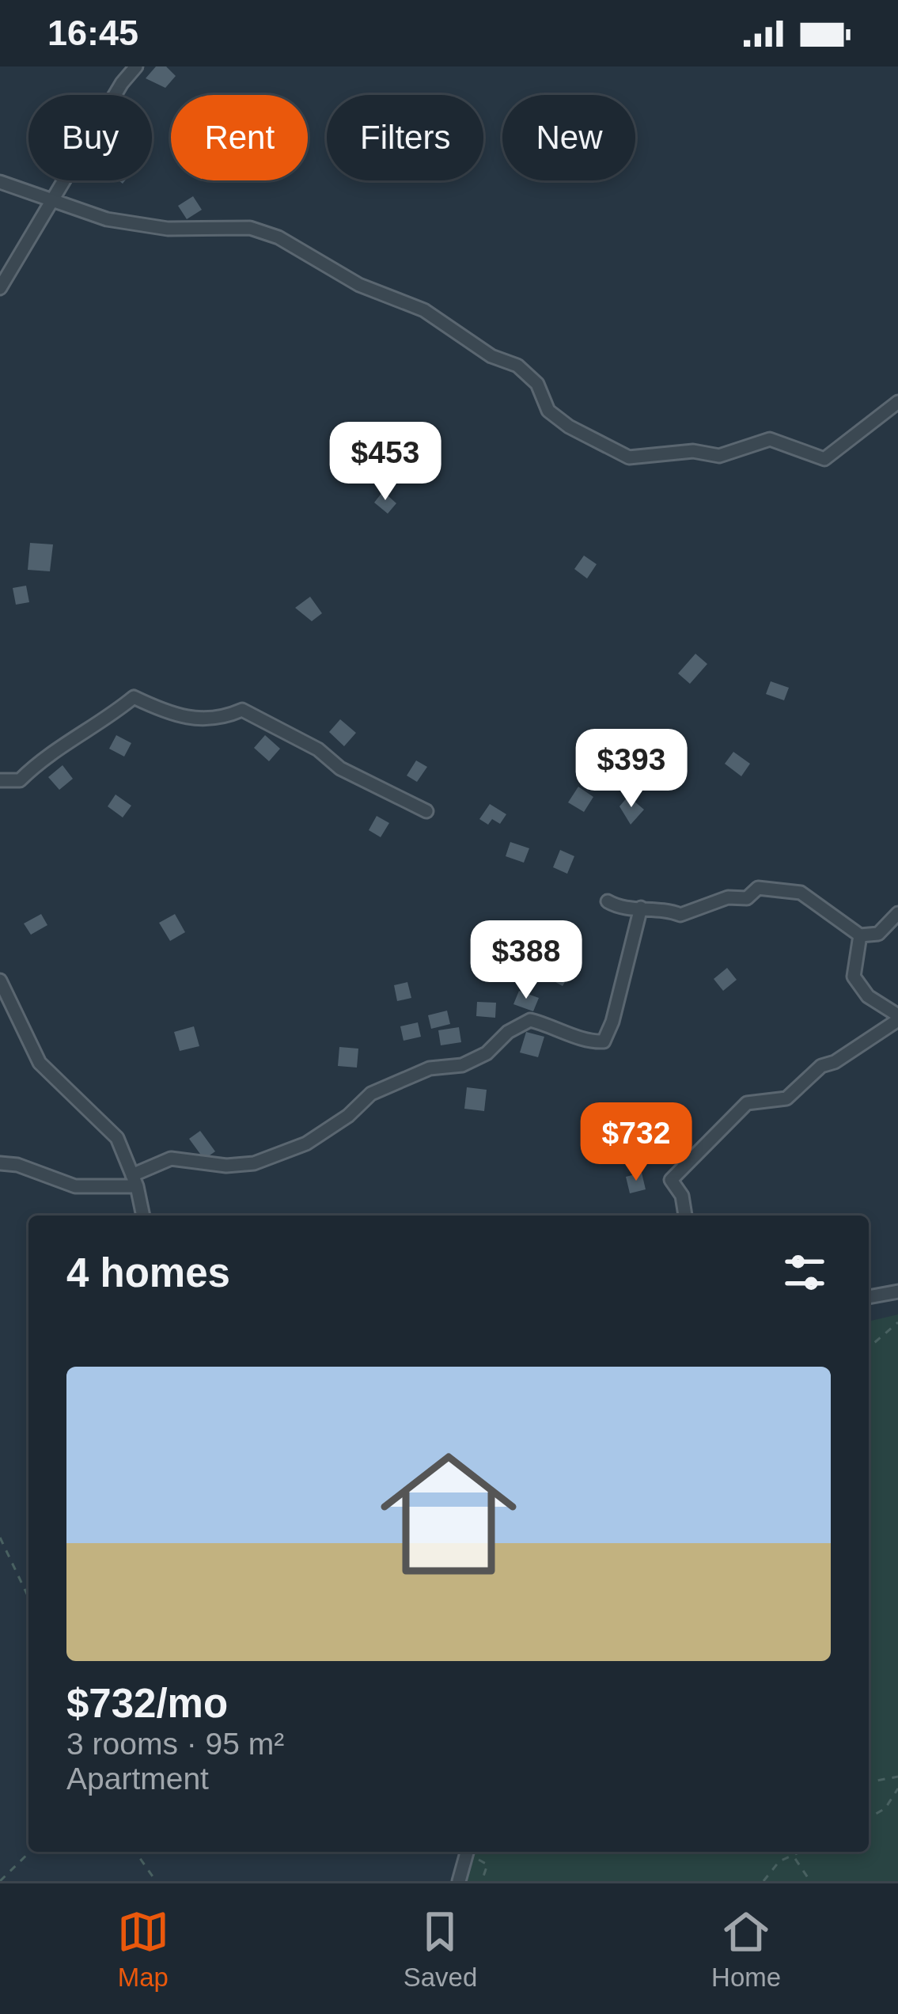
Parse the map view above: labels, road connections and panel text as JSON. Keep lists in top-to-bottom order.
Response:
{
  "page": {
    "status": "16:45",
    "chip": [
      "Buy",
      "Rent",
      "Filters",
      "New"
    ],
    "price": [
      "$453",
      "$393",
      "$388",
      "$732"
    ],
    "heading": "4 homes",
    "list": [
      {
        "name": "$732/mo",
        "note": "3 rooms · 95 m² · Apartment"
      }
    ],
    "tabs": ["Map", "Saved", "Home"]
  }
}
